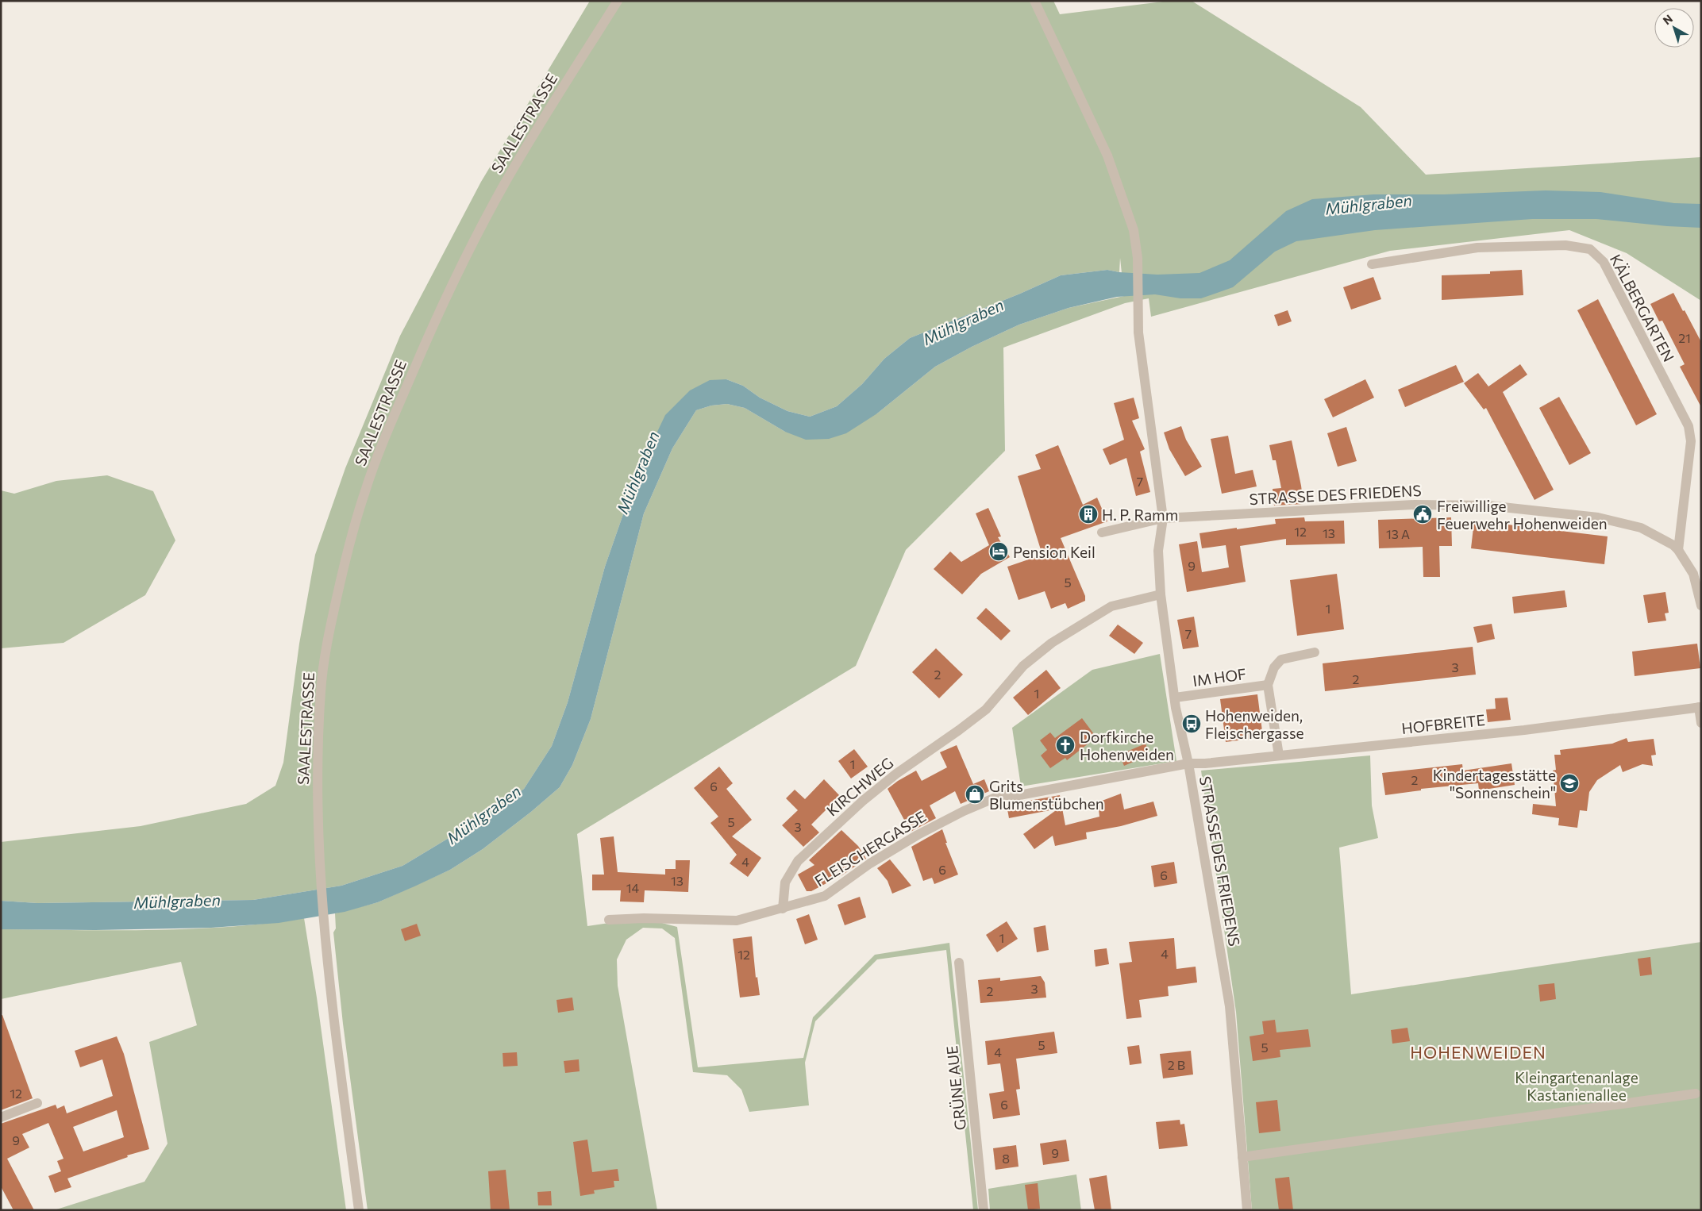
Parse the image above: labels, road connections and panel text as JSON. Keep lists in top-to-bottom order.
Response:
{
  "streets": {
    "street": [
      "SAALESTRASSE",
      "KÄLBERGARTEN",
      "STRASSE DES FRIEDENS",
      "IM HOF",
      "HOFBREITE",
      "KIRCHWEG",
      "FLEISCHERGASSE",
      "GRÜNE AUE"
    ]
  },
  "crossings": [
    ["KÄLBERGARTEN", "STRASSE DES FRIEDENS"],
    ["STRASSE DES FRIEDENS", "IM HOF"],
    ["STRASSE DES FRIEDENS", "HOFBREITE"],
    ["STRASSE DES FRIEDENS", "KIRCHWEG"],
    ["STRASSE DES FRIEDENS", "FLEISCHERGASSE"],
    ["IM HOF", "HOFBREITE"],
    ["HOFBREITE", "FLEISCHERGASSE"],
    ["KIRCHWEG", "FLEISCHERGASSE"]
  ],
  "districts": ["HOHENWEIDEN"],
  "water": ["Mühlgraben"],
  "parks": ["Kleingartenanlage Kastanienallee"],
  "places": {
    "building": ["H. P. Ramm"],
    "public building": ["Freiwillige Feuerwehr Hohenweiden"],
    "hotel": ["Pension Keil"],
    "bus stop": ["Hohenweiden, Fleischergasse"],
    "church": ["Dorfkirche Hohenweiden"],
    "school or university": ["Kindertagesstätte \"Sonnenschein\""],
    "shop": ["Grits Blumenstübchen"]
  },
  "house_numbers": [
    "21",
    "7",
    "12",
    "13",
    "13 A",
    "9",
    "5",
    "1",
    "7",
    "3",
    "2",
    "2",
    "1",
    "1",
    "2",
    "6",
    "5",
    "3",
    "4",
    "6",
    "6",
    "13",
    "14",
    "1",
    "4",
    "12",
    "3",
    "2",
    "5",
    "5",
    "4",
    "2 B",
    "12",
    "6",
    "9",
    "9",
    "8"
  ],
  "north": "top left"
}
